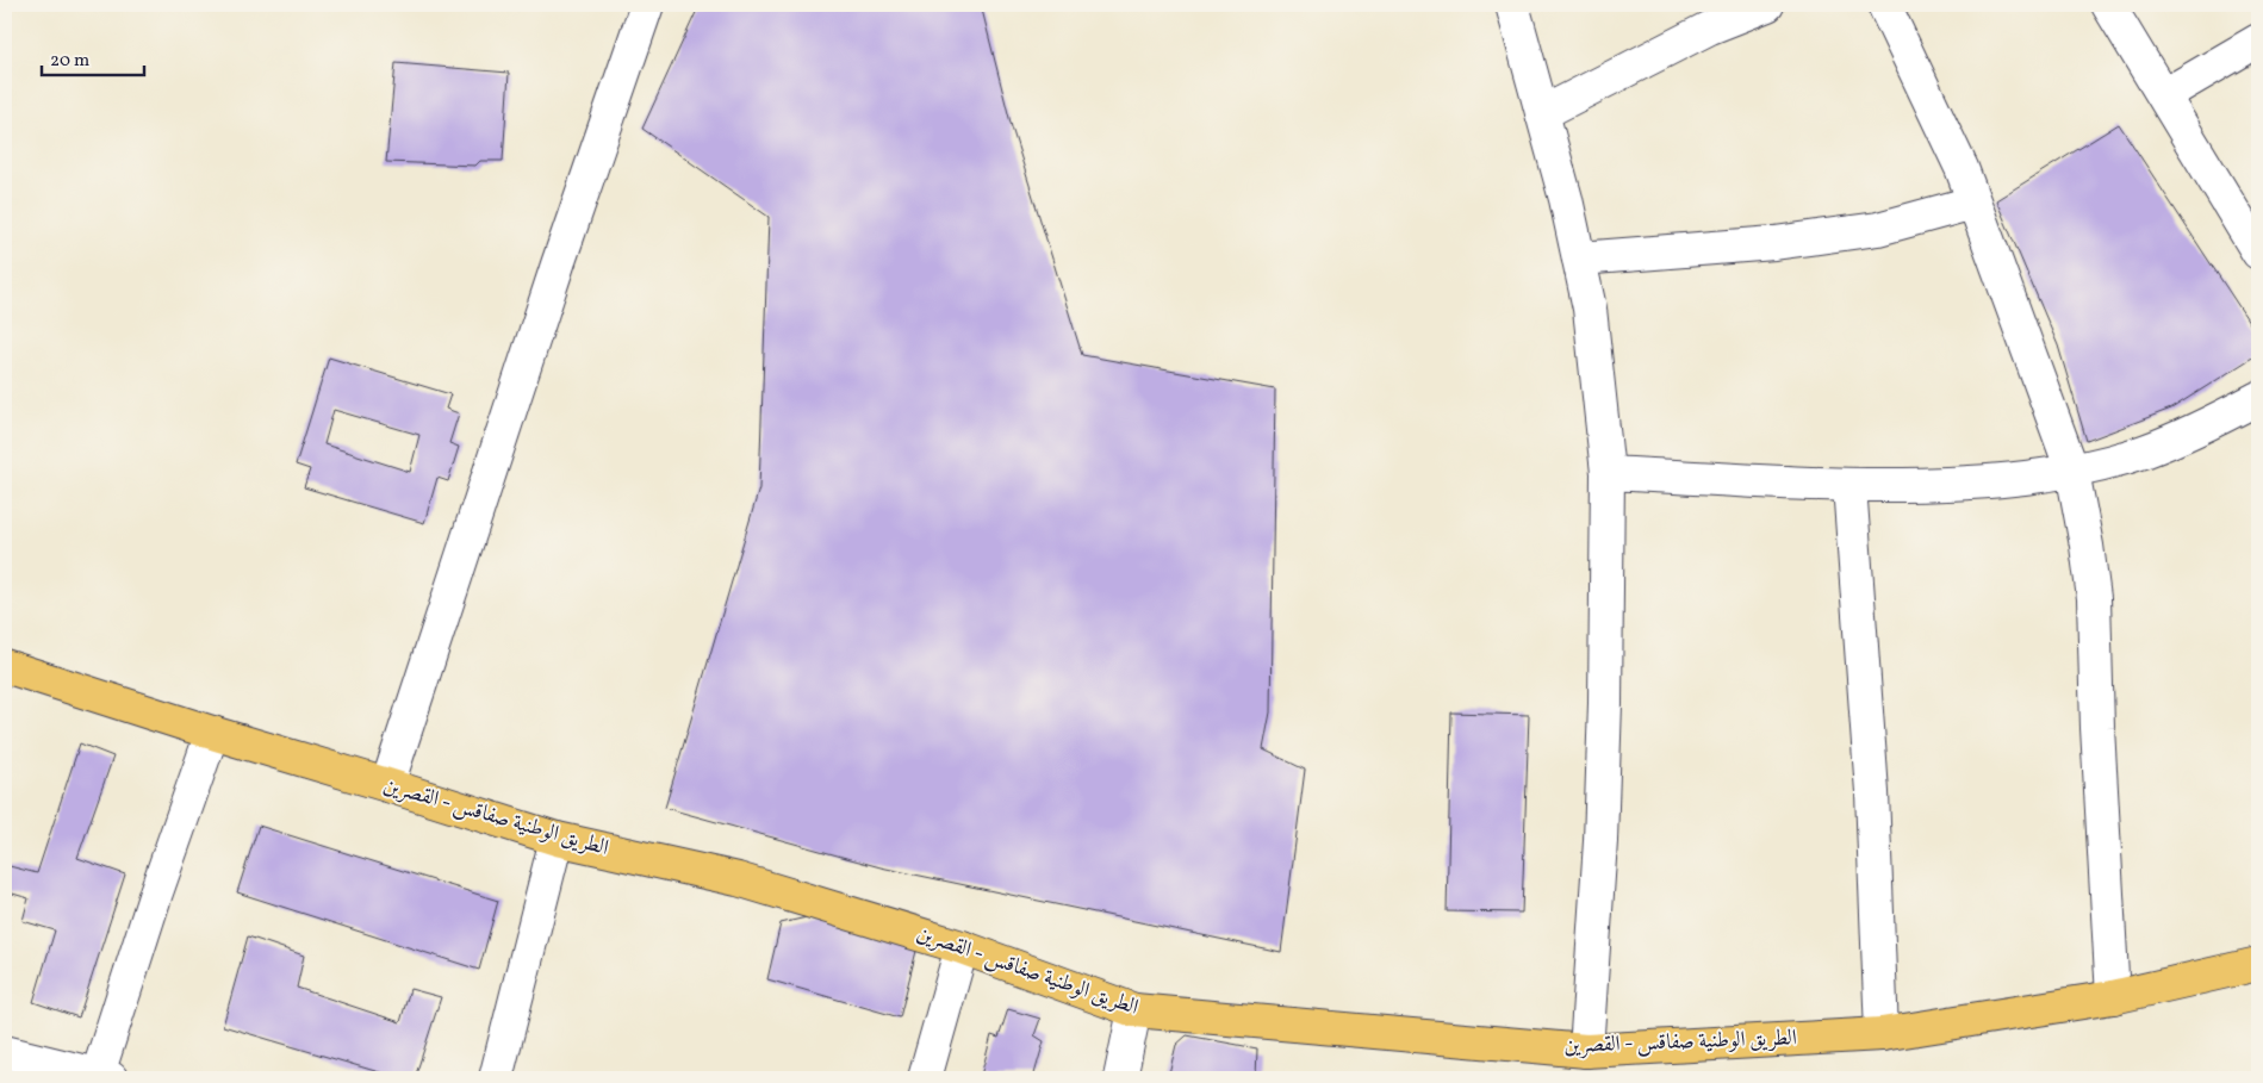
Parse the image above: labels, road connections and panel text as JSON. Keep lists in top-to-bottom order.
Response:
{
  "streets": {
    "main road": ["الطريق الوطنية صفاقس - القصرين"]
  },
  "scale_bar": "20 m"
}
